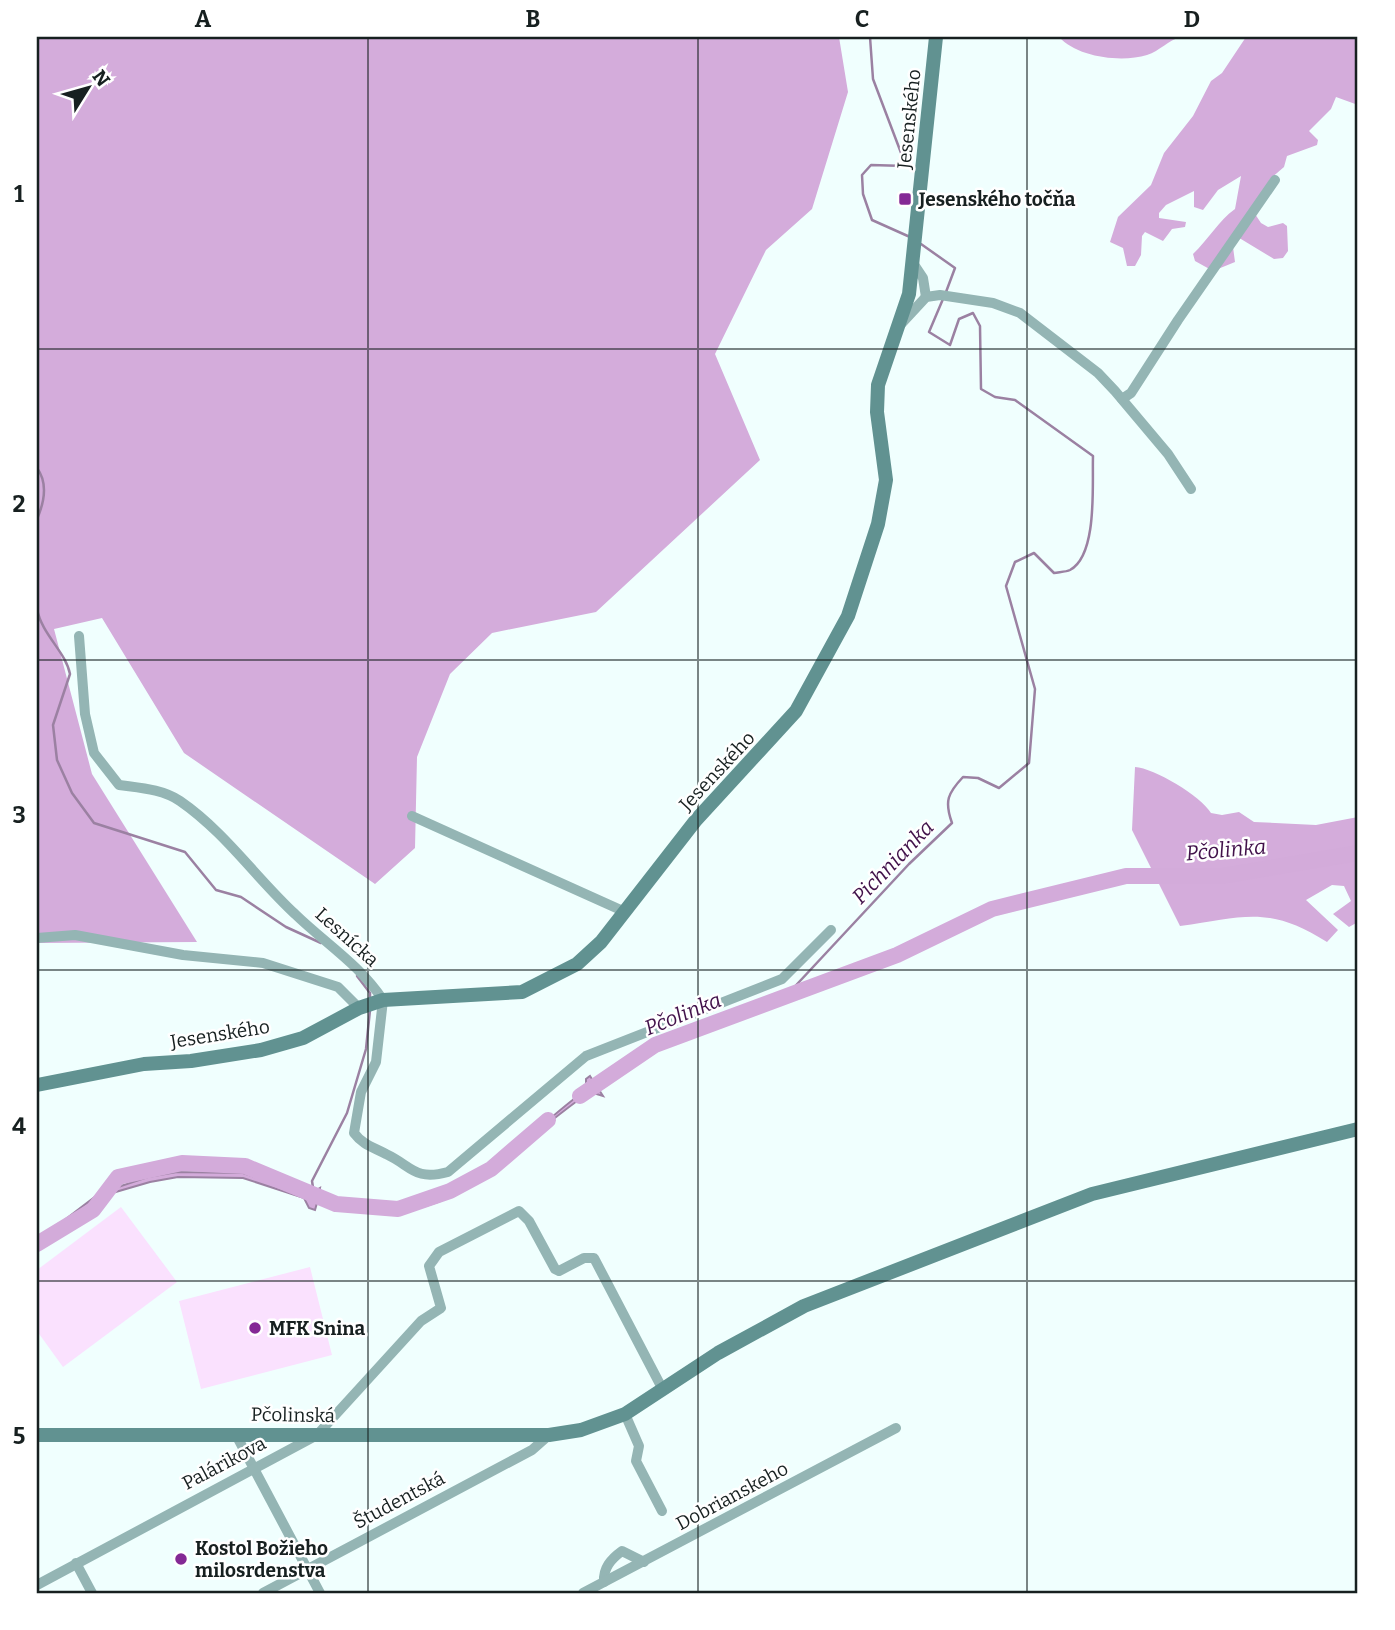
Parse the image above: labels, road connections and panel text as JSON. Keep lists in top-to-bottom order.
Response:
{
  "streets": {
    "street": [
      "Jesenského",
      "Lesnícka",
      "Pčolinská",
      "Palárikova",
      "Dobrianskeho",
      "Študentská"
    ]
  },
  "crossings": [
    ["Jesenského", "Lesnícka"],
    ["Pčolinská", "Palárikova"],
    ["Pčolinská", "Študentská"]
  ],
  "water": ["Pčolinka", "Pichnianka"],
  "places": {
    "transit": ["Jesenského točňa"],
    "other": ["MFK Snina", "Kostol Božieho milosrdenstva"]
  },
  "north": "top right",
  "grid": {
    "columns": [
      "A",
      "B",
      "C",
      "D"
    ],
    "rows": [
      "1",
      "2",
      "3",
      "4",
      "5"
    ]
  }
}
